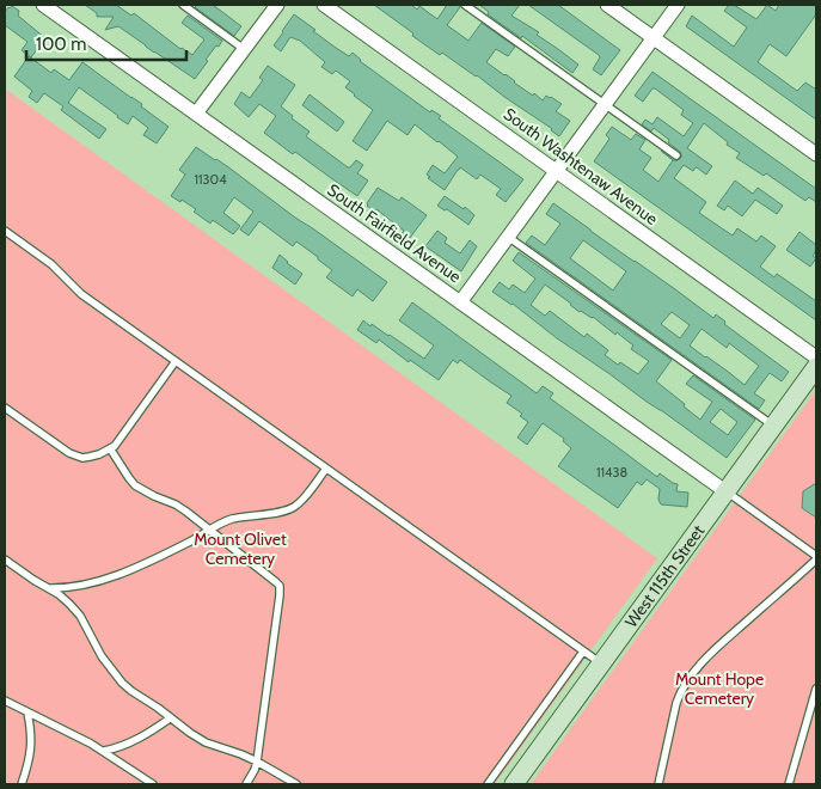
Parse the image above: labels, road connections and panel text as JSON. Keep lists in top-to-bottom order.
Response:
{
  "streets": {
    "street": ["South Washtenaw Avenue", "South Fairfield Avenue", "West 115th Street"]
  },
  "crossings": [
    ["South Fairfield Avenue", "West 115th Street"]
  ],
  "parks": ["Mount Olivet Cemetery", "Mount Hope Cemetery"],
  "house_numbers": ["11304", "11438"],
  "scale_bar": "100 m"
}
